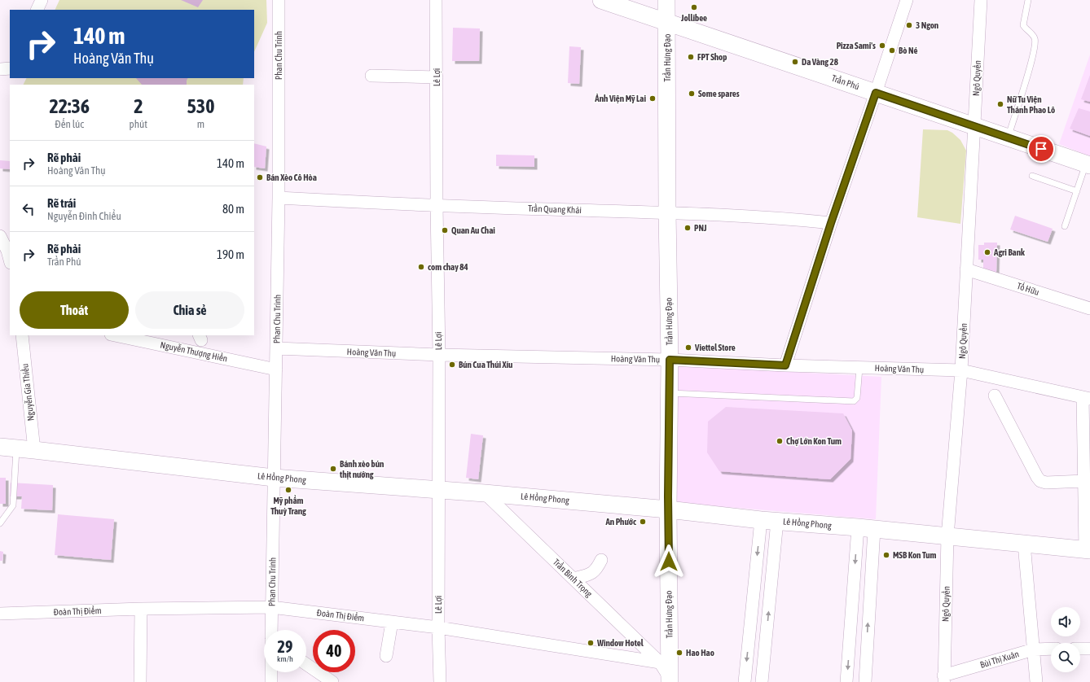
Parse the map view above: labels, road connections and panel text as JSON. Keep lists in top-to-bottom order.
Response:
{
  "streets": {
    "street": [
      "Phan Chu Trinh",
      "Trần Hưng Đạo",
      "Lê Lợi",
      "Ngô Quyền",
      "Trần Phú",
      "Trần Quang Khải",
      "Tố Hữu",
      "Nguyễn Thượng Hiền",
      "Hoàng Văn Thụ",
      "Nguyễn Gia Thiều",
      "Lê Hồng Phong",
      "Trần Bình Trọng",
      "Đoàn Thị Điểm",
      "Bùi Thị Xuân"
    ]
  },
  "crossings": [
    ["Phan Chu Trinh", "Trần Quang Khải"],
    ["Phan Chu Trinh", "Nguyễn Thượng Hiền"],
    ["Phan Chu Trinh", "Hoàng Văn Thụ"],
    ["Phan Chu Trinh", "Lê Hồng Phong"],
    ["Phan Chu Trinh", "Đoàn Thị Điểm"],
    ["Trần Hưng Đạo", "Trần Phú"],
    ["Trần Hưng Đạo", "Trần Quang Khải"],
    ["Trần Hưng Đạo", "Hoàng Văn Thụ"],
    ["Trần Hưng Đạo", "Lê Hồng Phong"],
    ["Lê Lợi", "Trần Quang Khải"],
    ["Lê Lợi", "Hoàng Văn Thụ"],
    ["Lê Lợi", "Lê Hồng Phong"],
    ["Lê Lợi", "Đoàn Thị Điểm"],
    ["Ngô Quyền", "Trần Phú"],
    ["Ngô Quyền", "Tố Hữu"],
    ["Ngô Quyền", "Hoàng Văn Thụ"],
    ["Ngô Quyền", "Lê Hồng Phong"],
    ["Ngô Quyền", "Bùi Thị Xuân"],
    ["Nguyễn Gia Thiều", "Lê Hồng Phong"],
    ["Lê Hồng Phong", "Trần Bình Trọng"],
    ["Trần Bình Trọng", "Đoàn Thị Điểm"]
  ],
  "places": [
    "Jollibee",
    "3 Ngon",
    "Pizza Sami's",
    "Bò Né",
    "FPT Shop",
    "Da Vàng 28",
    "Some spares",
    "Ảnh Viện Mỹ Lai",
    "Nữ Tu Viện Thánh Phao Lô",
    "Bán Xèo Cô Hòa",
    "PNJ",
    "Quan Au Chai",
    "Agri Bank",
    "com chay 84",
    "Viettel Store",
    "Bún Cua Thúi Xíu",
    "Chợ Lớn Kon Tum",
    "Bánh xèo bún thịt nướng",
    "Mỹ phẩm Thuỳ Trang",
    "An Phước",
    "MSB Kon Tum",
    "Window Hotel",
    "Hao Hao"
  ],
  "page": {
    "turn": ["140 m", "Hoàng Văn Thụ"],
    "eta": [
      "22:36",
      "Đến lúc",
      "2",
      "phút",
      "530",
      "m"
    ],
    "list": [
      {
        "name": "Rẽ phải",
        "note": "Hoàng Văn Thụ",
        "value": "140 m"
      },
      {
        "name": "Rẽ trái",
        "note": "Nguyễn Đình Chiểu",
        "value": "80 m"
      },
      {
        "name": "Rẽ phải",
        "note": "Trần Phú",
        "value": "190 m"
      }
    ],
    "buttons": ["Thoát", "Chia sẻ"],
    "speed": "29 km/h",
    "limit": "40"
  }
}
